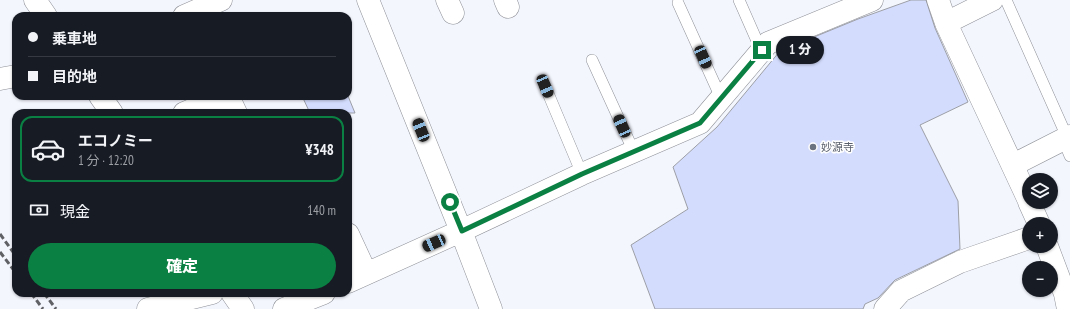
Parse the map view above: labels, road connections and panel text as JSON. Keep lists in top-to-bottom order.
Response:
{
  "places": ["妙源寺"],
  "page": {
    "banner": ["乗車地", "目的地"],
    "bubble": "1 分",
    "list": [
      {
        "name": "エコノミー",
        "note": "1 分 · 12:20",
        "value": "¥348"
      }
    ],
    "map_buttons": ["+", "−"],
    "pay": ["現金", "140 m"],
    "buttons": "確定"
  }
}
